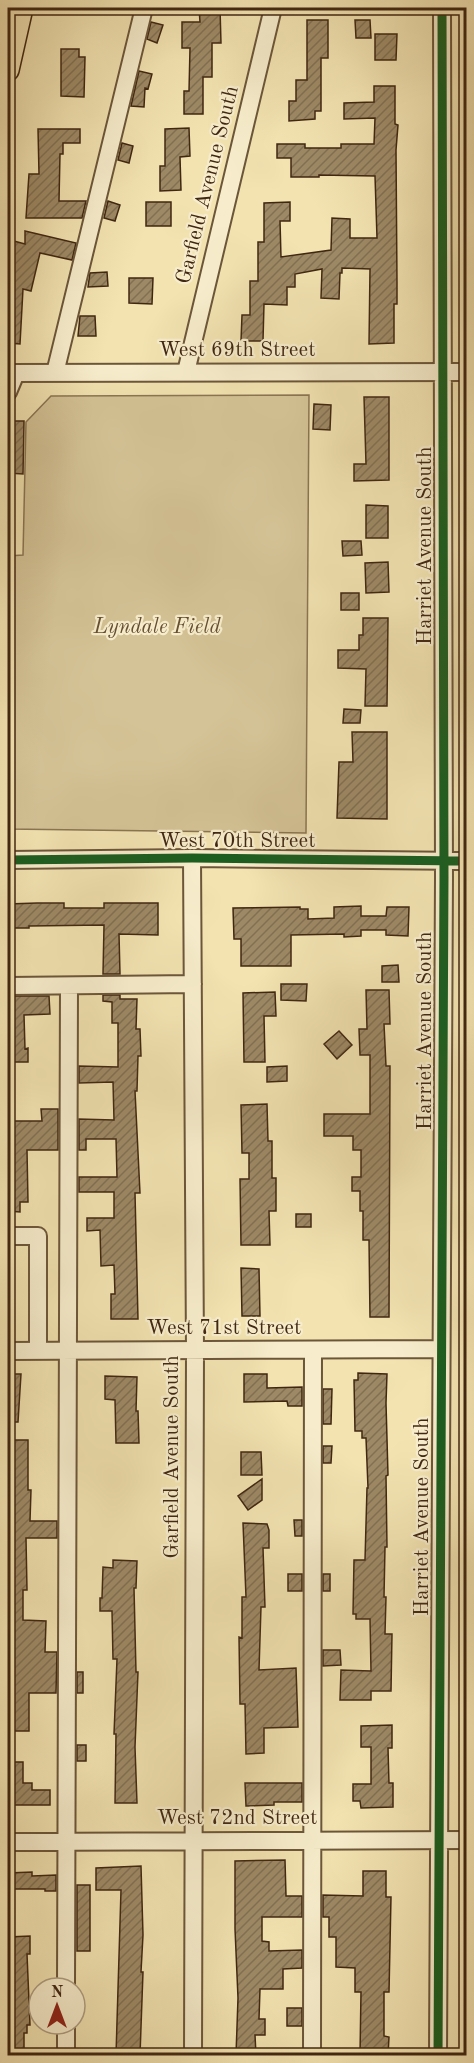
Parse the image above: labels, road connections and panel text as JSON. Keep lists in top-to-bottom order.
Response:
{
  "streets": {
    "street": [
      "Garfield Avenue South",
      "West 69th Street",
      "Harriet Avenue South",
      "West 70th Street",
      "West 71st Street",
      "West 72nd Street"
    ]
  },
  "crossings": [
    ["Garfield Avenue South", "West 69th Street"],
    ["Garfield Avenue South", "West 70th Street"],
    ["Garfield Avenue South", "West 71st Street"],
    ["Garfield Avenue South", "West 72nd Street"],
    ["West 69th Street", "Harriet Avenue South"],
    ["Harriet Avenue South", "West 70th Street"],
    ["Harriet Avenue South", "West 71st Street"],
    ["Harriet Avenue South", "West 72nd Street"]
  ],
  "parks": ["Lyndale Field"],
  "north": "top"
}
